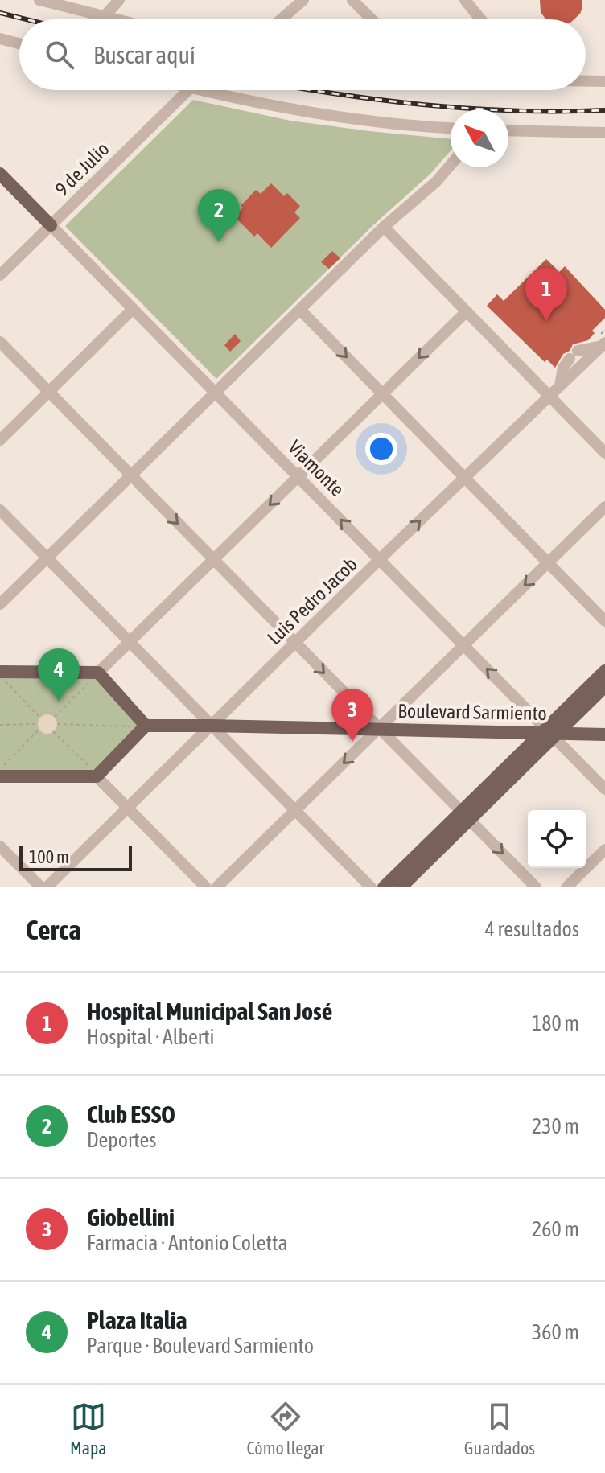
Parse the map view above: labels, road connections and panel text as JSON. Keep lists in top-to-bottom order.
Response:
{
  "streets": {
    "main road": ["Viamonte", "Boulevard Sarmiento"],
    "street": ["9 de Julio", "Luis Pedro Jacob"]
  },
  "crossings": [
    ["9 de Julio", "Viamonte"],
    ["Viamonte", "Luis Pedro Jacob"],
    ["Viamonte", "Boulevard Sarmiento"],
    ["Luis Pedro Jacob", "Boulevard Sarmiento"]
  ],
  "scale_bar": "100 m",
  "north": "top left",
  "page": {
    "search": "Buscar aquí",
    "pins": [
      "2",
      "1",
      "4",
      "3"
    ],
    "scale": "100 m",
    "heading": ["Cerca", "4 resultados"],
    "list": [
      {
        "mark": "1",
        "name": "Hospital Municipal San José",
        "note": "Hospital · Alberti",
        "value": "180 m"
      },
      {
        "mark": "2",
        "name": "Club ESSO",
        "note": "Deportes",
        "value": "230 m"
      },
      {
        "mark": "3",
        "name": "Giobellini",
        "note": "Farmacia · Antonio Coletta",
        "value": "260 m"
      },
      {
        "mark": "4",
        "name": "Plaza Italia",
        "note": "Parque · Boulevard Sarmiento",
        "value": "360 m"
      }
    ],
    "nav": ["Mapa", "Cómo llegar", "Guardados"]
  }
}
